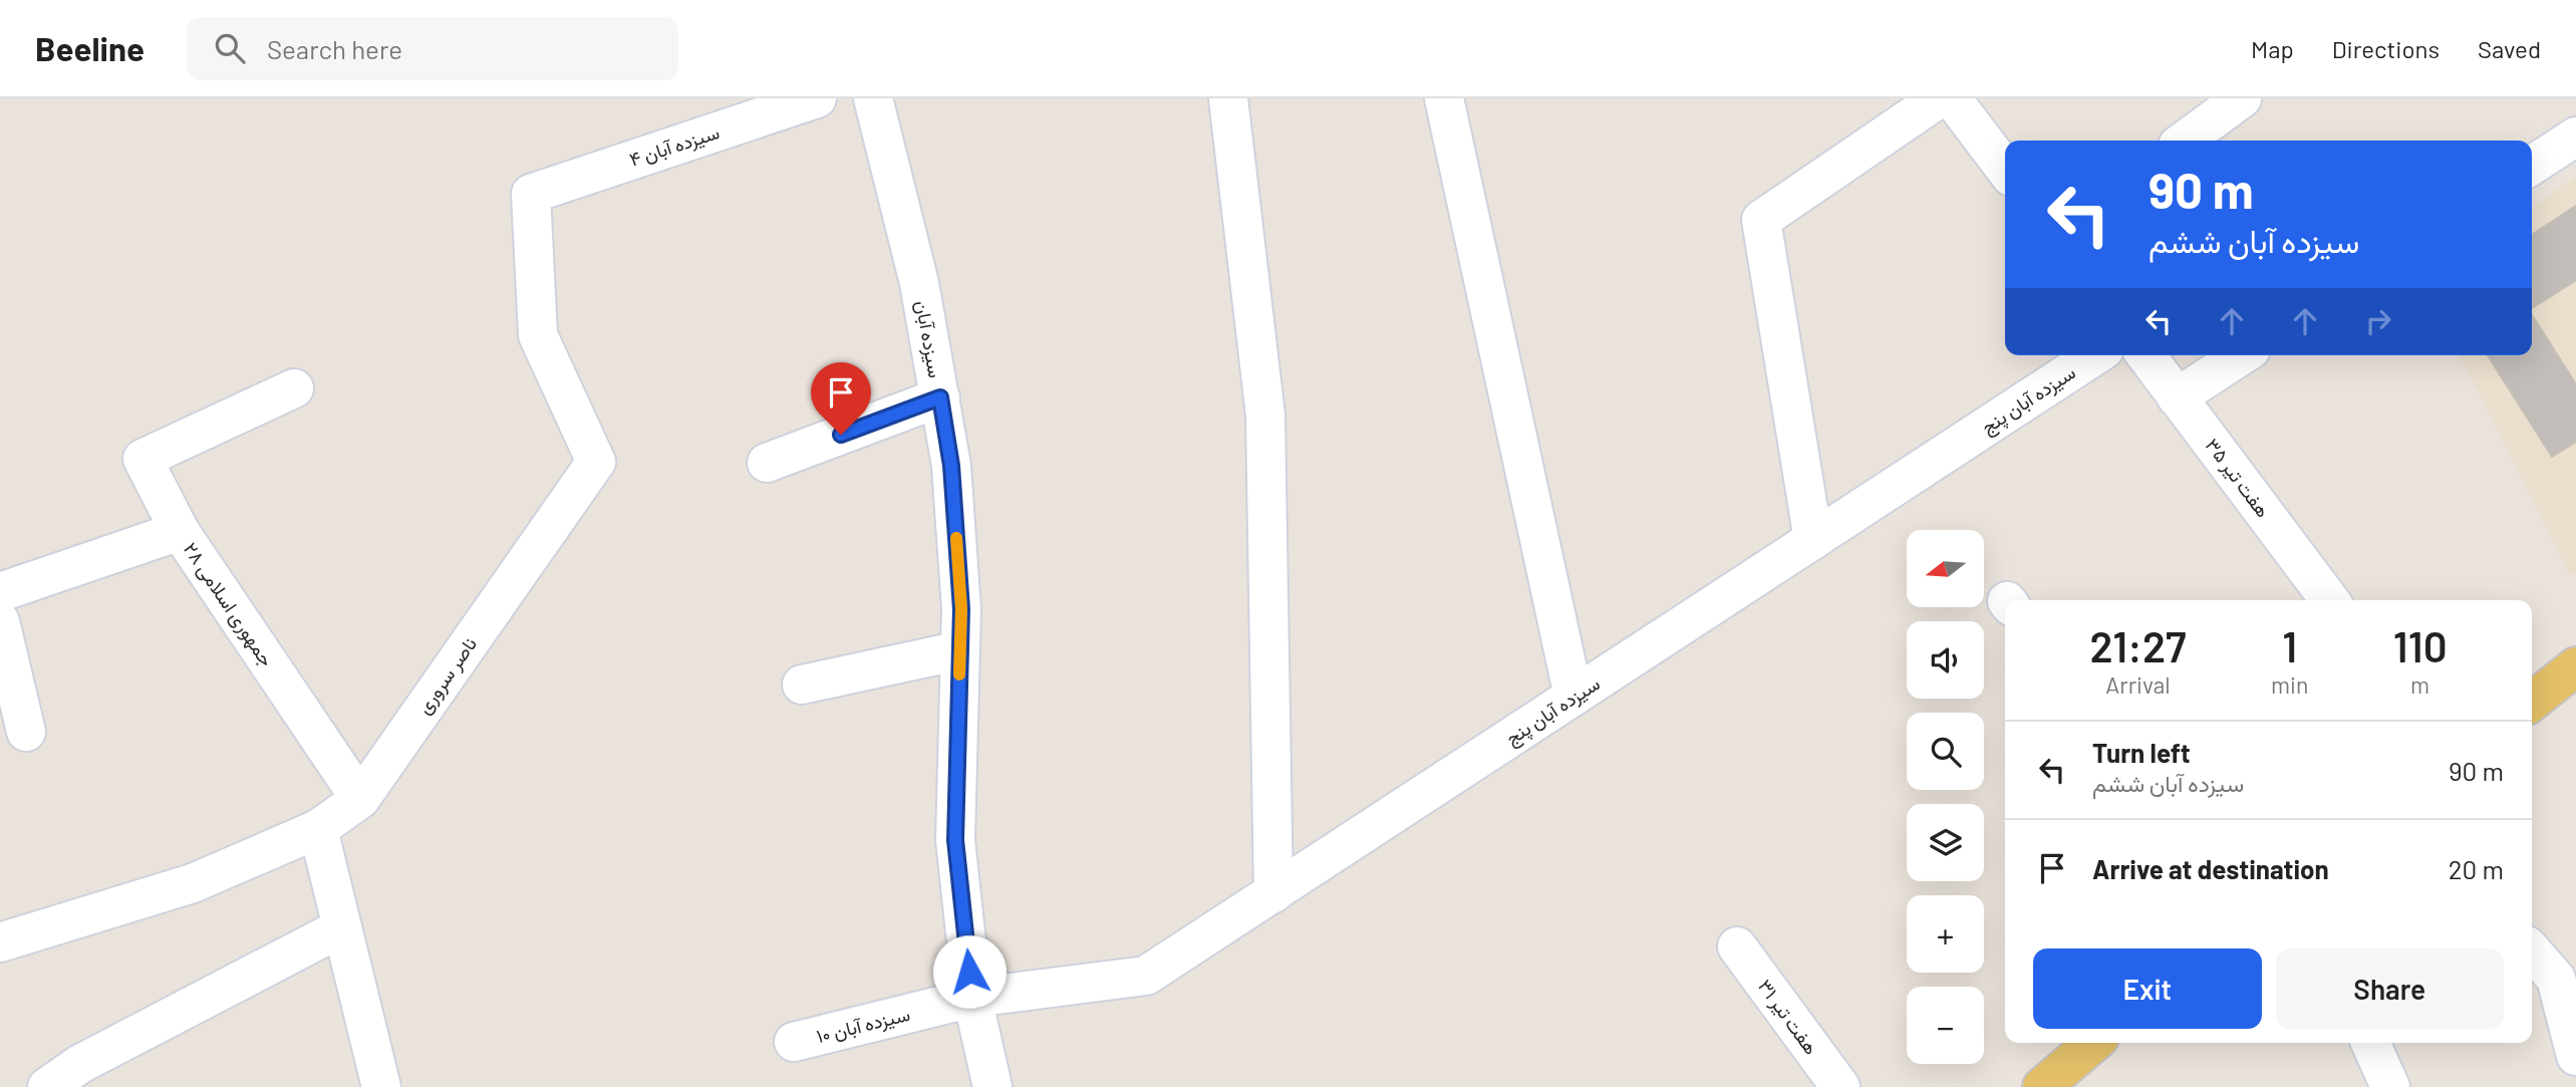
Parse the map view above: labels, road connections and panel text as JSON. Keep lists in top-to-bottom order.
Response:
{
  "streets": {
    "street": [
      "سیزده آبان ۴",
      "سیزده آبان",
      "سیزده آبان پنج",
      "هفت تیر ۳۵",
      "جمهوری اسلامی ۲۸",
      "ناصر سروری",
      "هفت تیر ۳۱",
      "سیزده آبان ۱۰"
    ]
  },
  "crossings": [
    ["سیزده آبان ۴", "ناصر سروری"],
    ["سیزده آبان", "سیزده آبان پنج"],
    ["سیزده آبان", "سیزده آبان ۱۰"],
    ["سیزده آبان پنج", "سیزده آبان ۱۰"],
    ["جمهوری اسلامی ۲۸", "ناصر سروری"]
  ],
  "north": "left",
  "page": {
    "header": "Beeline",
    "search": "Search here",
    "nav": ["Map", "Directions", "Saved"],
    "turn": ["90 m", "سیزده آبان ششم"],
    "map_buttons": ["+", "−"],
    "eta": [
      "21:27",
      "Arrival",
      "1",
      "min",
      "110",
      "m"
    ],
    "list": [
      {
        "name": "Turn left",
        "note": "سیزده آبان ششم",
        "value": "90 m"
      },
      {
        "name": "Arrive at destination",
        "value": "20 m"
      }
    ],
    "buttons": ["Exit", "Share"]
  }
}
